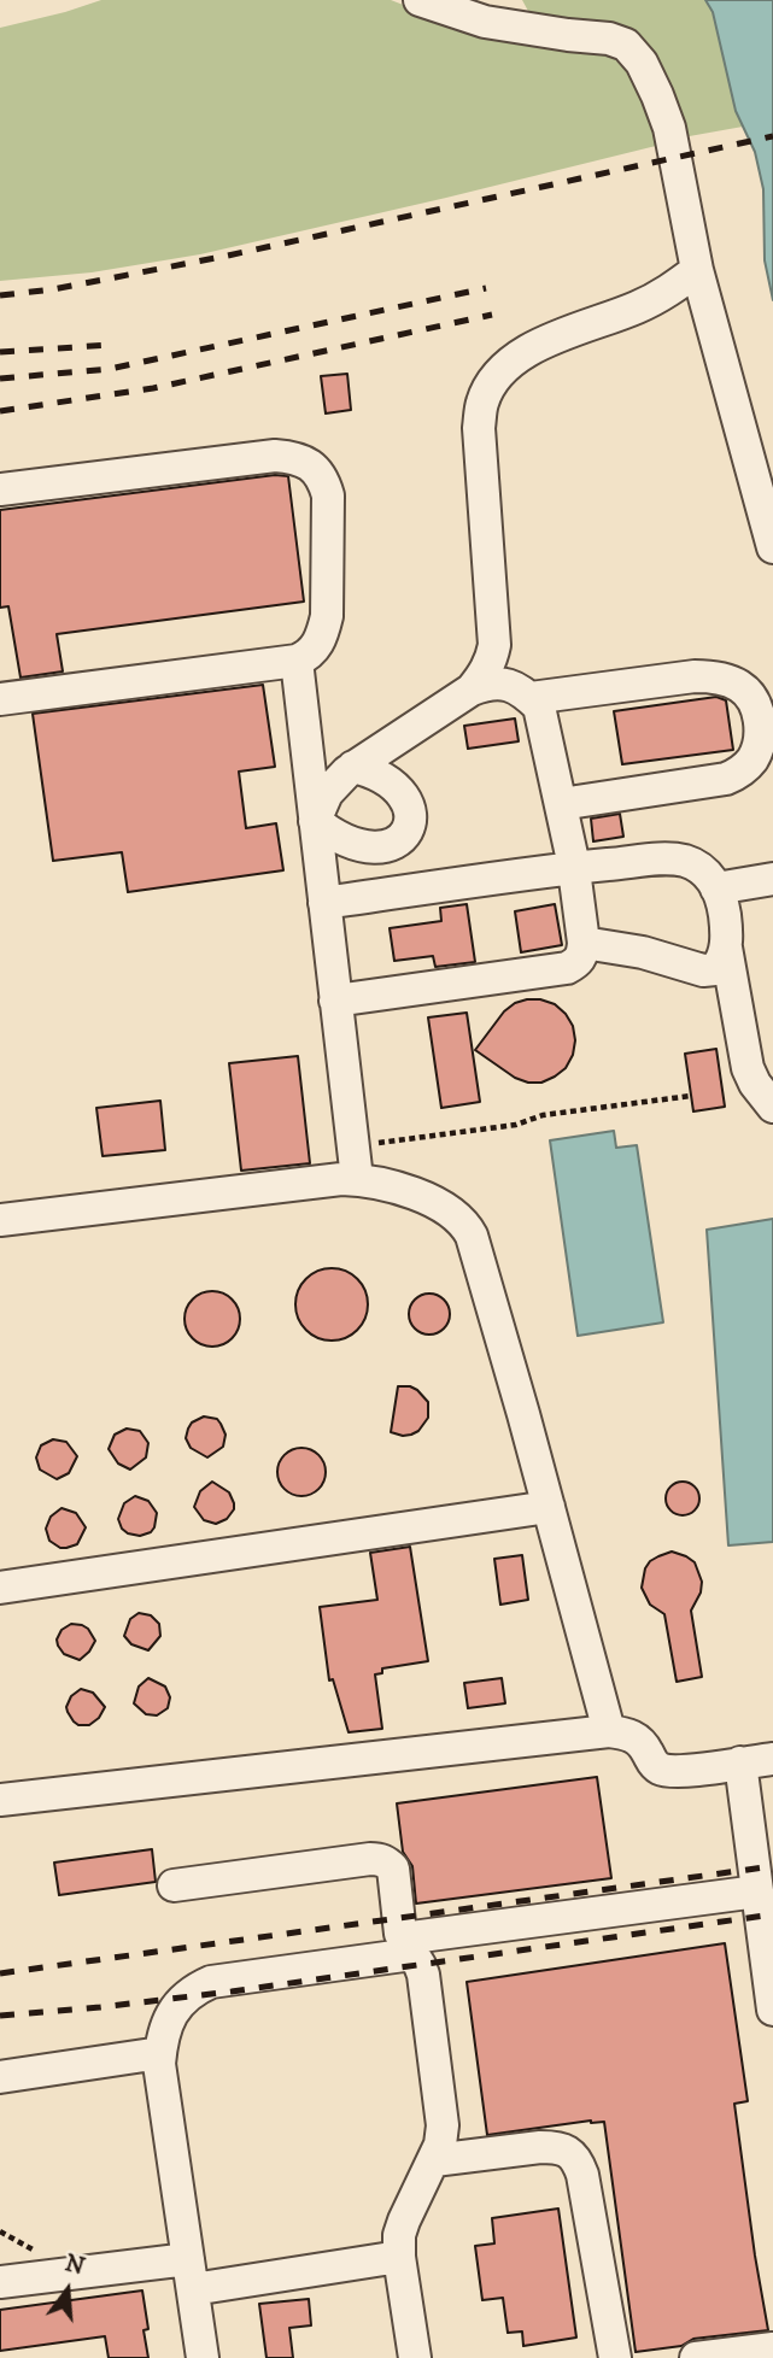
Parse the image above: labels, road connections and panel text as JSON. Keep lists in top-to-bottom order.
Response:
{
  "north": "top"
}
